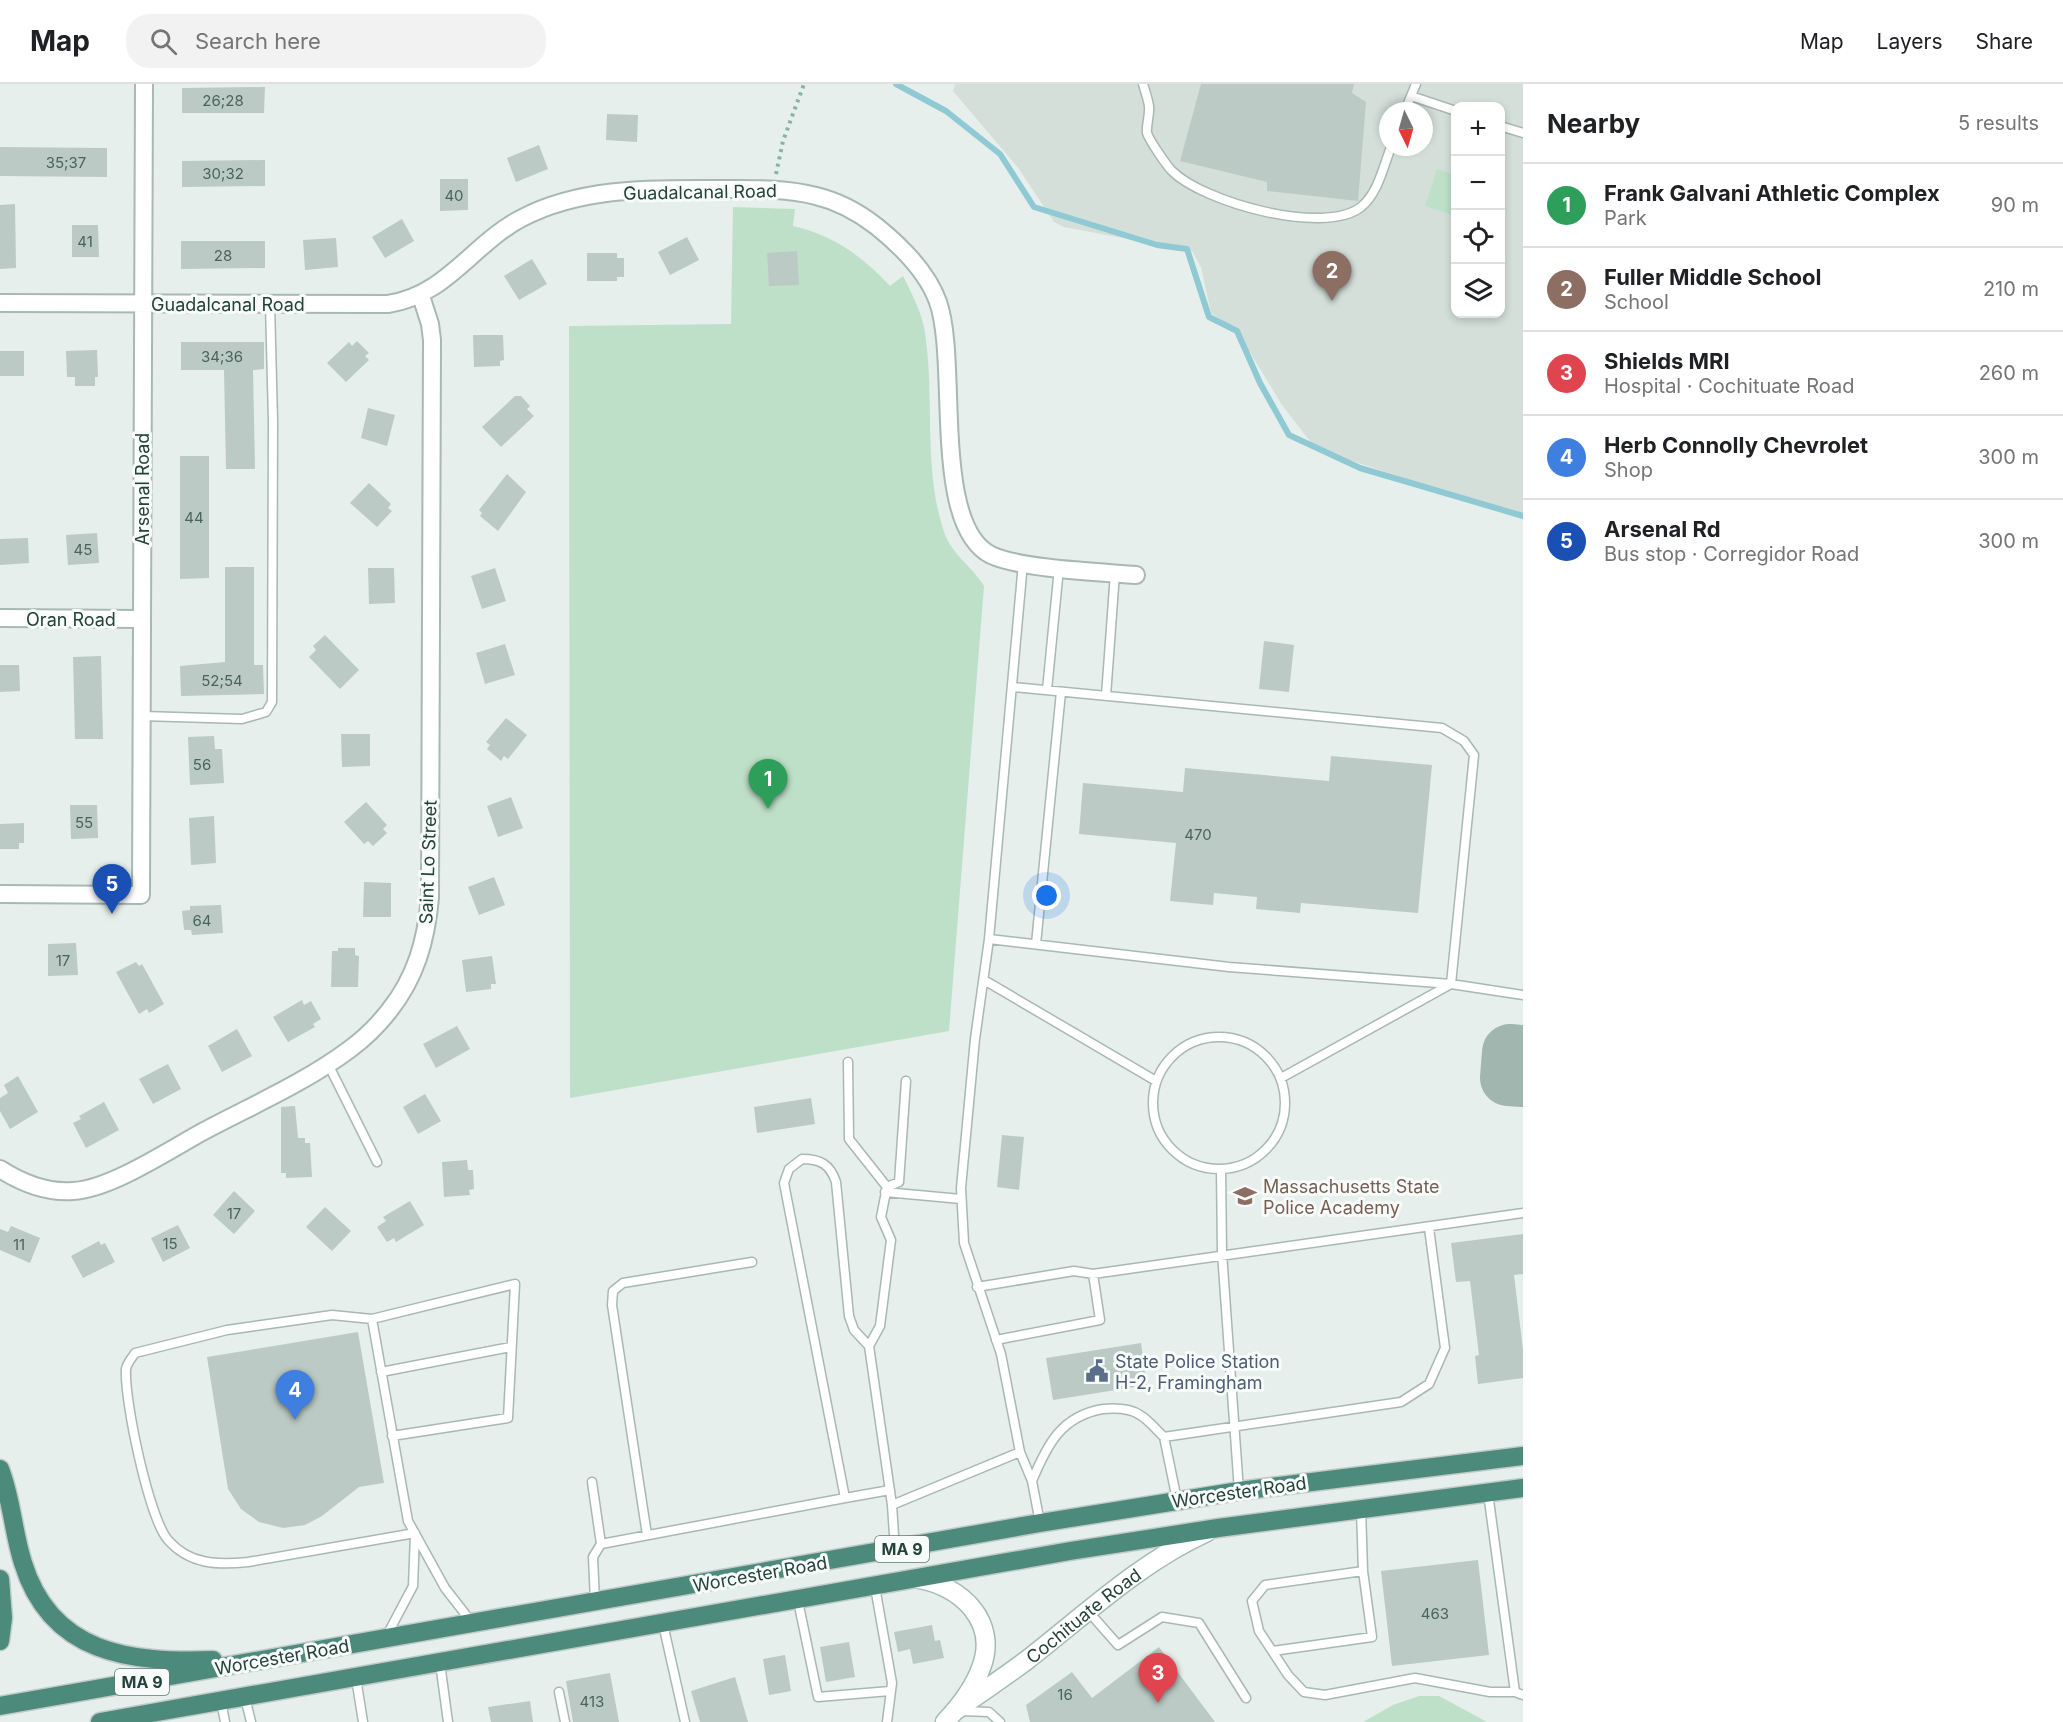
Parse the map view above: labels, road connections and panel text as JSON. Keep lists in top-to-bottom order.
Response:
{
  "streets": {
    "highway": ["Worcester Road", "MA 9"],
    "main road": ["Cochituate Road"],
    "street": [
      "Guadalcanal Road",
      "Arsenal Road",
      "Oran Road",
      "Saint Lo Street"
    ]
  },
  "crossings": [
    ["Guadalcanal Road", "Arsenal Road"],
    ["Guadalcanal Road", "Saint Lo Street"],
    ["Arsenal Road", "Oran Road"],
    ["Worcester Road", "Cochituate Road"]
  ],
  "places": {
    "school or university": ["Massachusetts State Police Academy"],
    "public building": ["State Police Station H-2, Framingham"]
  },
  "house_numbers": [
    "26;28",
    "35;37",
    "30;32",
    "40",
    "41",
    "28",
    "34;36",
    "44",
    "45",
    "52;54",
    "56",
    "55",
    "470",
    "64",
    "17",
    "17",
    "15",
    "11",
    "463",
    "16",
    "413"
  ],
  "north": "bottom",
  "page": {
    "header": "Map",
    "search": "Search here",
    "nav": ["Map", "Layers", "Share"],
    "heading": ["Nearby", "5 results"],
    "map_buttons": ["+", "−"],
    "list": [
      {
        "mark": "1",
        "name": "Frank Galvani Athletic Complex",
        "note": "Park",
        "value": "90 m"
      },
      {
        "mark": "2",
        "name": "Fuller Middle School",
        "note": "School",
        "value": "210 m"
      },
      {
        "mark": "3",
        "name": "Shields MRI",
        "note": "Hospital · Cochituate Road",
        "value": "260 m"
      },
      {
        "mark": "4",
        "name": "Herb Connolly Chevrolet",
        "note": "Shop",
        "value": "300 m"
      },
      {
        "mark": "5",
        "name": "Arsenal Rd",
        "note": "Bus stop · Corregidor Road",
        "value": "300 m"
      }
    ],
    "pins": [
      "2",
      "1",
      "5",
      "4",
      "3"
    ]
  }
}
